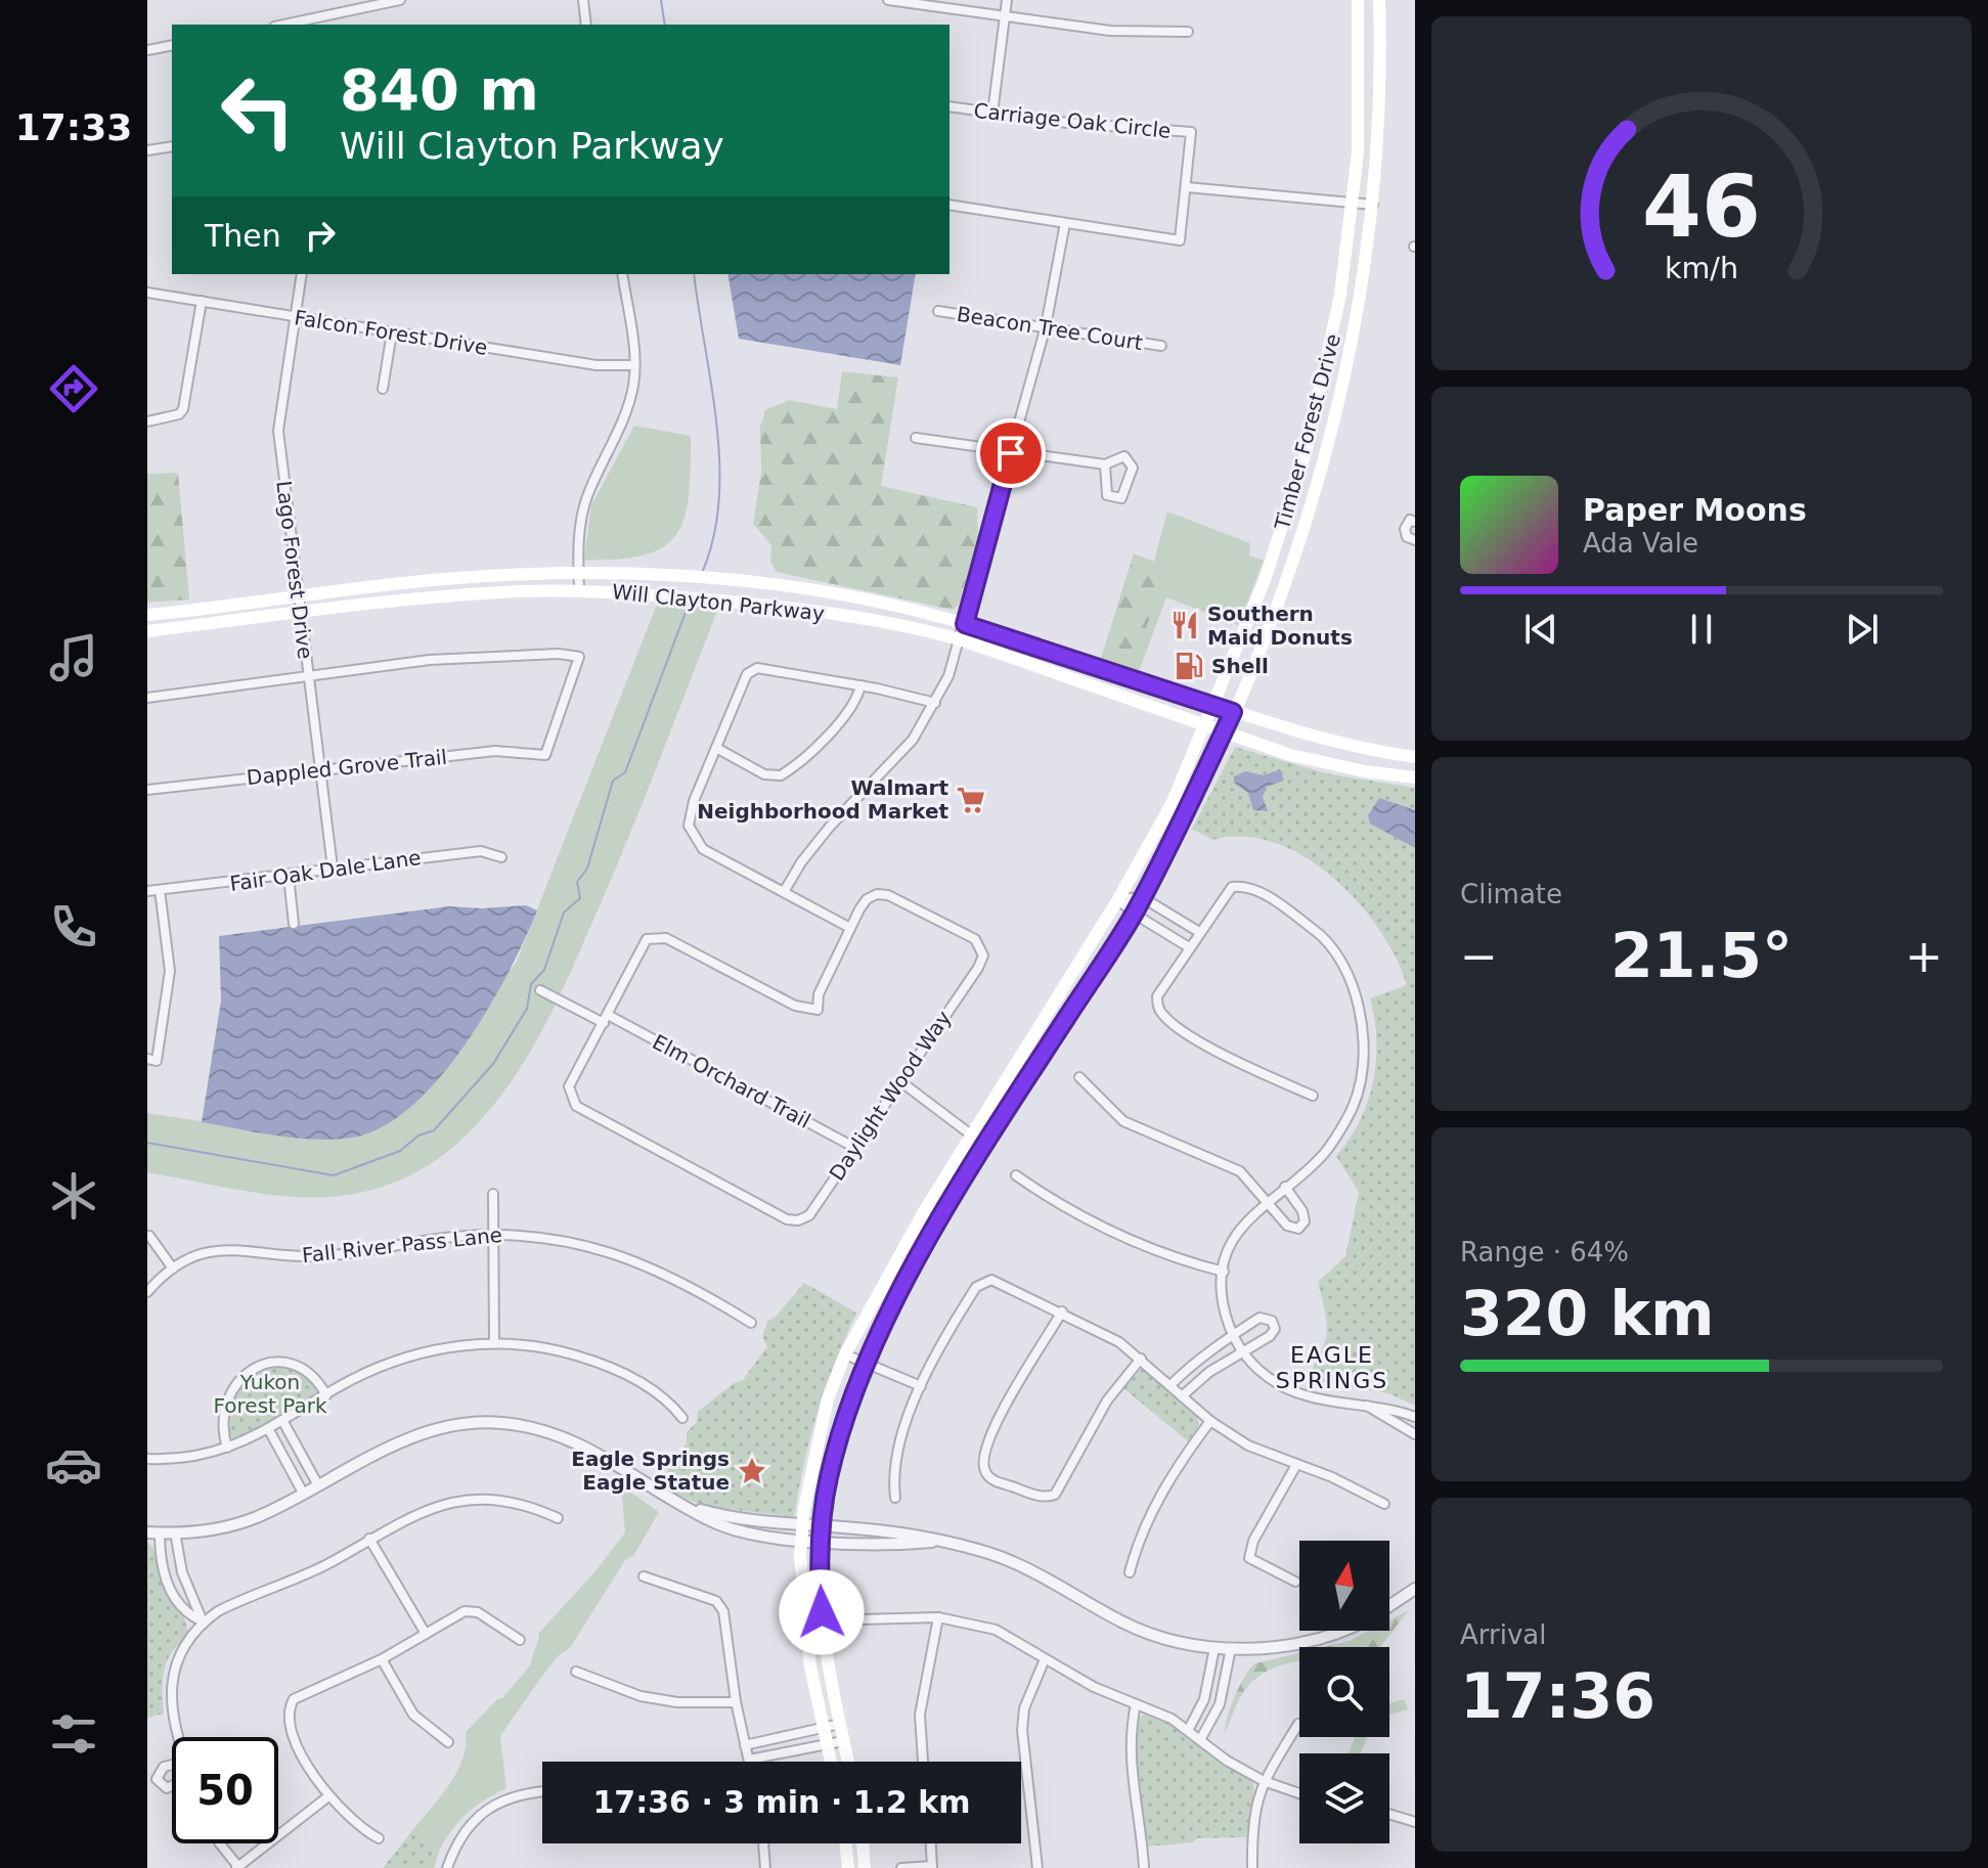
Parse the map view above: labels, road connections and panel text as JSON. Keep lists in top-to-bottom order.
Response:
{
  "streets": {
    "main road": ["Timber Forest Drive", "Will Clayton Parkway"],
    "street": [
      "Carriage Oak Circle",
      "Beacon Tree Court",
      "Falcon Forest Drive",
      "Lago Forest Drive",
      "Dappled Grove Trail",
      "Fair Oak Dale Lane",
      "Elm Orchard Trail",
      "Daylight Wood Way",
      "Fall River Pass Lane"
    ]
  },
  "crossings": [
    ["Falcon Forest Drive", "Lago Forest Drive"],
    ["Timber Forest Drive", "Will Clayton Parkway"],
    ["Lago Forest Drive", "Will Clayton Parkway"],
    ["Lago Forest Drive", "Dappled Grove Trail"],
    ["Lago Forest Drive", "Fair Oak Dale Lane"],
    ["Elm Orchard Trail", "Daylight Wood Way"]
  ],
  "districts": ["EAGLE SPRINGS"],
  "parks": ["Yukon Forest Park"],
  "places": {
    "restaurant": ["Southern Maid Donuts"],
    "fuel station": ["Shell"],
    "supermarket": ["Walmart Neighborhood Market"],
    "place": ["Eagle Springs Eagle Statue"]
  },
  "north": "top",
  "page": {
    "tabs": "17:33",
    "turn": ["840 m", "Will Clayton Parkway"],
    "then": "Then",
    "song": ["Paper Moons", "Ada Vale"],
    "tile": [
      "Climate",
      ["Range · 64%", "320 km"],
      ["Arrival", "17:36"]
    ],
    "heat": ["−", "21.5°", "+"],
    "limit": "50",
    "trip": "17:36 · 3 min · 1.2 km",
    "gauge": ["46", "km/h"]
  }
}
